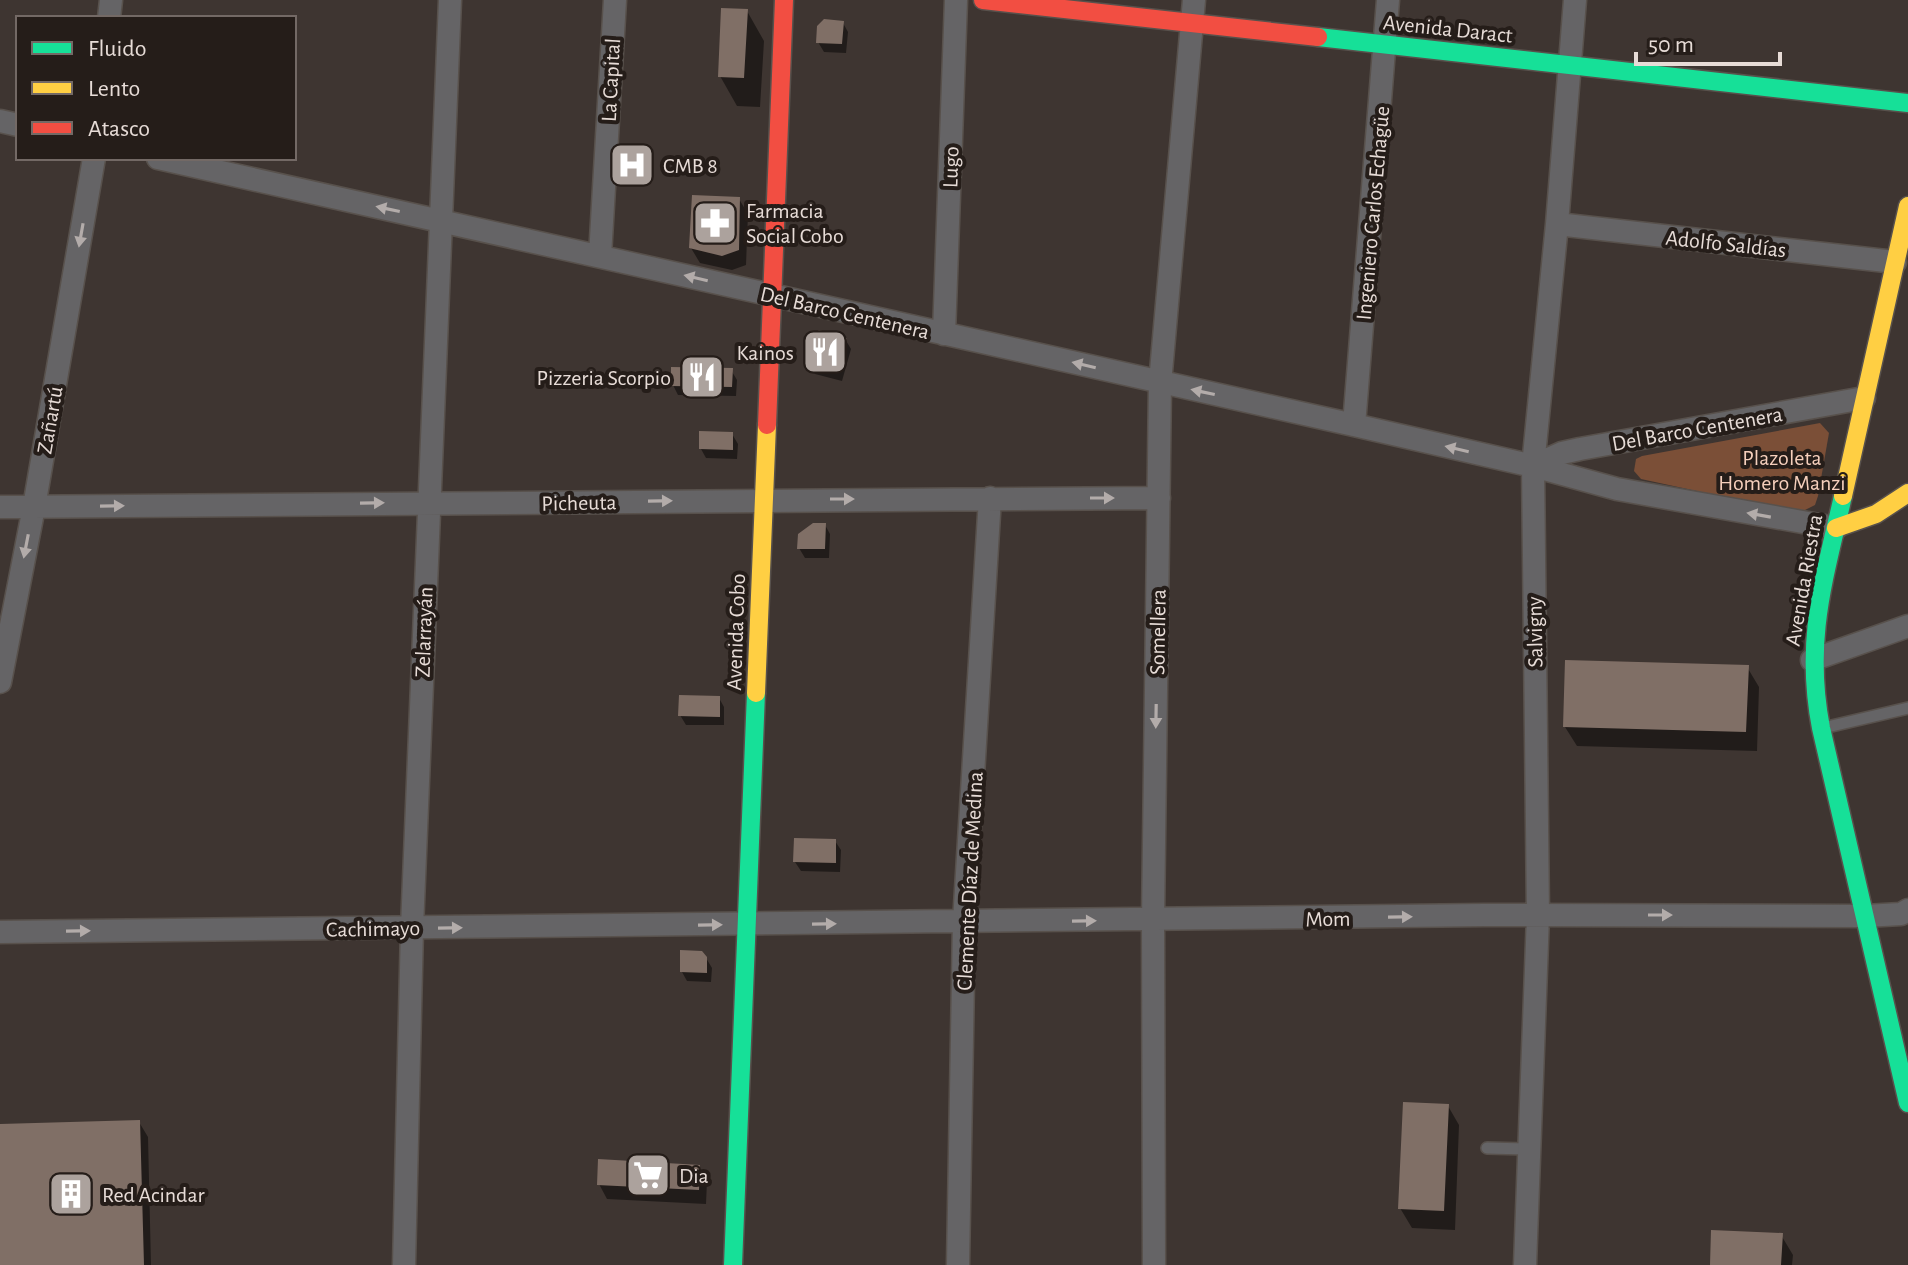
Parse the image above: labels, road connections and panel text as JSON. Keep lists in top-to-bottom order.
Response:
{
  "streets": {
    "main road": ["Avenida Daract", "Avenida Riestra", "Avenida Cobo"],
    "street": [
      "La Capital",
      "Lugo",
      "Ingeniero Carlos Echagüe",
      "Adolfo Saldías",
      "Del Barco Centenera",
      "Zañartú",
      "Picheuta",
      "Zelarrayán",
      "Somellera",
      "Salvigny",
      "Clemente Díaz de Medina",
      "Mom",
      "Cachimayo"
    ]
  },
  "crossings": [
    ["Avenida Daract", "Ingeniero Carlos Echagüe"],
    ["Avenida Daract", "Somellera"],
    ["Avenida Daract", "Salvigny"],
    ["La Capital", "Del Barco Centenera"],
    ["Lugo", "Del Barco Centenera"],
    ["Ingeniero Carlos Echagüe", "Del Barco Centenera"],
    ["Adolfo Saldías", "Avenida Riestra"],
    ["Adolfo Saldías", "Salvigny"],
    ["Del Barco Centenera", "Avenida Riestra"],
    ["Del Barco Centenera", "Zelarrayán"],
    ["Del Barco Centenera", "Avenida Cobo"],
    ["Del Barco Centenera", "Somellera"],
    ["Del Barco Centenera", "Salvigny"],
    ["Zañartú", "Picheuta"],
    ["Picheuta", "Zelarrayán"],
    ["Picheuta", "Avenida Cobo"],
    ["Picheuta", "Somellera"],
    ["Picheuta", "Clemente Díaz de Medina"],
    ["Avenida Riestra", "Mom"],
    ["Zelarrayán", "Cachimayo"],
    ["Avenida Cobo", "Mom"],
    ["Avenida Cobo", "Cachimayo"],
    ["Somellera", "Mom"],
    ["Salvigny", "Mom"],
    ["Clemente Díaz de Medina", "Mom"],
    ["Mom", "Cachimayo"]
  ],
  "one_way": [
    "Del Barco Centenera",
    "Zañartú",
    "Picheuta",
    "Mom",
    "Cachimayo"
  ],
  "parks": ["Plazoleta Homero Manzi"],
  "places": {
    "hospital": ["CMB 8"],
    "pharmacy": ["Farmacia Social Cobo"],
    "restaurant": ["Kainos", "Pizzeria Scorpio"],
    "supermarket": ["Dia"],
    "building": ["Red Acindar"]
  },
  "legend": ["Fluido", "Lento", "Atasco"],
  "scale_bar": "50 m"
}
